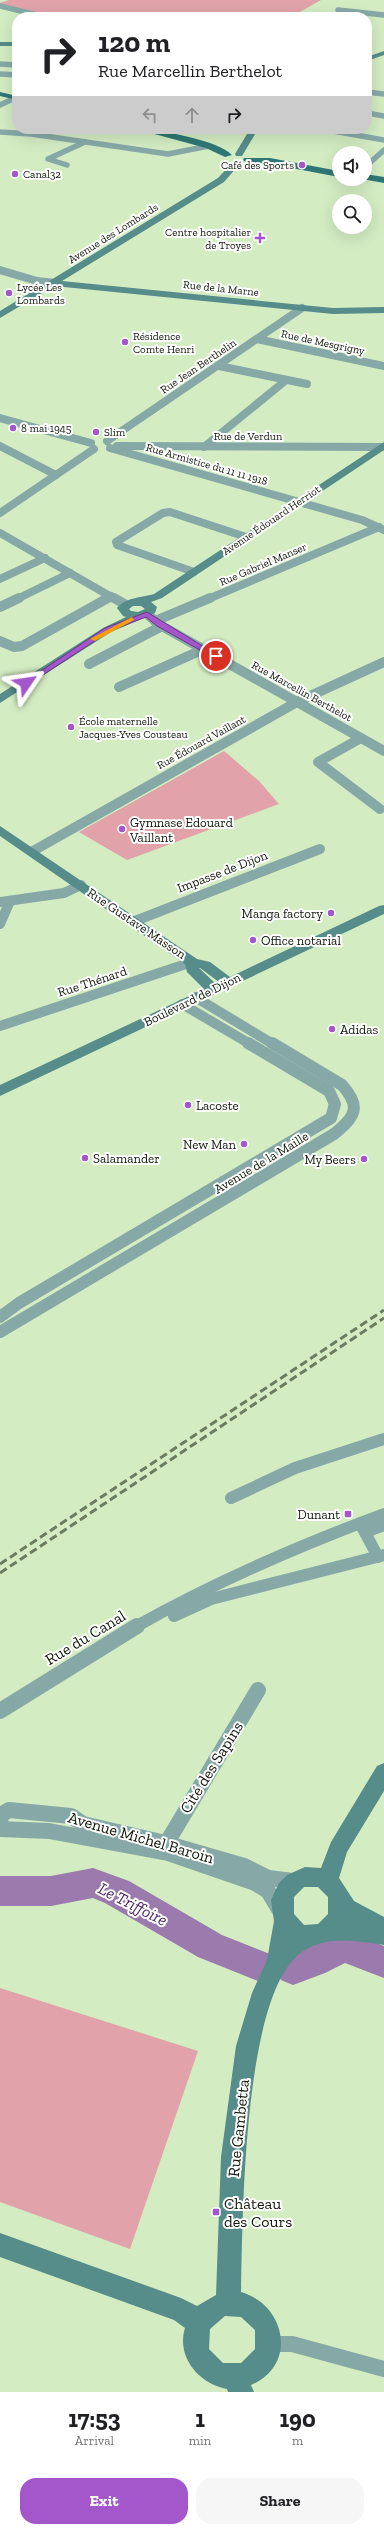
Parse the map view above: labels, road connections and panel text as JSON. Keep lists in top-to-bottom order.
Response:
{
  "streets": {
    "street": [
      "Avenue des Lombards",
      "Rue de la Marne",
      "Rue de Mesgrigny",
      "Rue Jean Berthelin",
      "Rue de Verdun",
      "Rue Armistice du 11 11 1918",
      "Avenue Édouard Herriot",
      "Rue Gabriel Manser",
      "Rue Marcellin Berthelot",
      "Rue Édouard Vaillant",
      "Impasse de Dijon",
      "Rue Gustave Masson",
      "Rue Thénard",
      "Boulevard de Dijon",
      "Avenue de la Maille",
      "Rue du Canal",
      "Cité des Sapins",
      "Avenue Michel Baroin",
      "Rue Gambetta"
    ]
  },
  "crossings": [
    ["Avenue des Lombards", "Rue de la Marne"],
    ["Rue de la Marne", "Rue Jean Berthelin"],
    ["Rue de Mesgrigny", "Rue Jean Berthelin"],
    ["Rue Jean Berthelin", "Rue de Verdun"],
    ["Rue Jean Berthelin", "Rue Armistice du 11 11 1918"],
    ["Rue de Verdun", "Rue Armistice du 11 11 1918"],
    ["Rue de Verdun", "Avenue Édouard Herriot"],
    ["Rue Armistice du 11 11 1918", "Avenue Édouard Herriot"],
    ["Rue Armistice du 11 11 1918", "Rue Gabriel Manser"],
    ["Rue Gabriel Manser", "Rue Marcellin Berthelot"],
    ["Rue Marcellin Berthelot", "Rue Édouard Vaillant"],
    ["Rue Édouard Vaillant", "Rue Gustave Masson"],
    ["Impasse de Dijon", "Rue Gustave Masson"],
    ["Rue Gustave Masson", "Rue Thénard"],
    ["Rue Gustave Masson", "Boulevard de Dijon"],
    ["Boulevard de Dijon", "Avenue de la Maille"],
    ["Cité des Sapins", "Avenue Michel Baroin"],
    ["Avenue Michel Baroin", "Rue Gambetta"]
  ],
  "water": ["Le Triffoire"],
  "places": {
    "other": [
      "Café des Sports",
      "Canal32",
      "Lycée Les Lombards",
      "Résidence Comte Henri",
      "8 mai 1945",
      "Slim",
      "École maternelle Jacques-Yves Cousteau",
      "Gymnase Edouard Vaillant",
      "Manga factory",
      "Office notarial",
      "Adidas",
      "Lacoste",
      "New Man",
      "Salamander",
      "My Beers"
    ],
    "health": ["Centre hospitalier de Troyes"],
    "transit": ["Dunant", "Château des Cours"]
  },
  "page": {
    "turn": ["120 m", "Rue Marcellin Berthelot"],
    "eta": [
      "17:53",
      "Arrival",
      "1",
      "min",
      "190",
      "m"
    ],
    "buttons": ["Exit", "Share"]
  }
}
